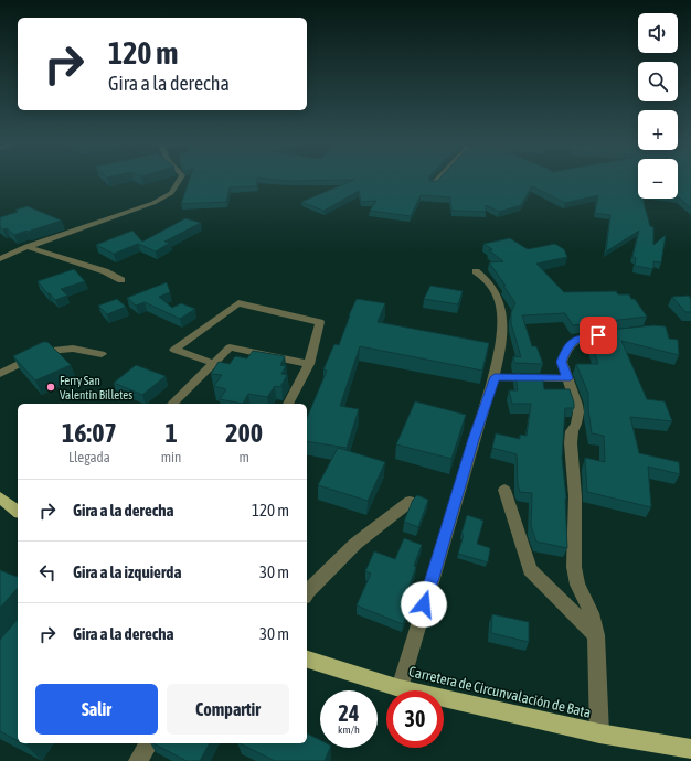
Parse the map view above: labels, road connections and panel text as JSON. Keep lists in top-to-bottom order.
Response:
{
  "streets": {
    "main road": ["Carretera de Circunvalación de Bata"]
  },
  "places": ["Ferry San Valentín Billetes"],
  "page": {
    "map_buttons": ["+", "−"],
    "turn": ["120 m", "Gira a la derecha"],
    "eta": [
      "16:07",
      "Llegada",
      "1",
      "min",
      "200",
      "m"
    ],
    "list": [
      {
        "name": "Gira a la derecha",
        "value": "120 m"
      },
      {
        "name": "Gira a la izquierda",
        "value": "30 m"
      },
      {
        "name": "Gira a la derecha",
        "value": "30 m"
      }
    ],
    "buttons": ["Salir", "Compartir"],
    "speed": "24 km/h",
    "limit": "30"
  }
}
